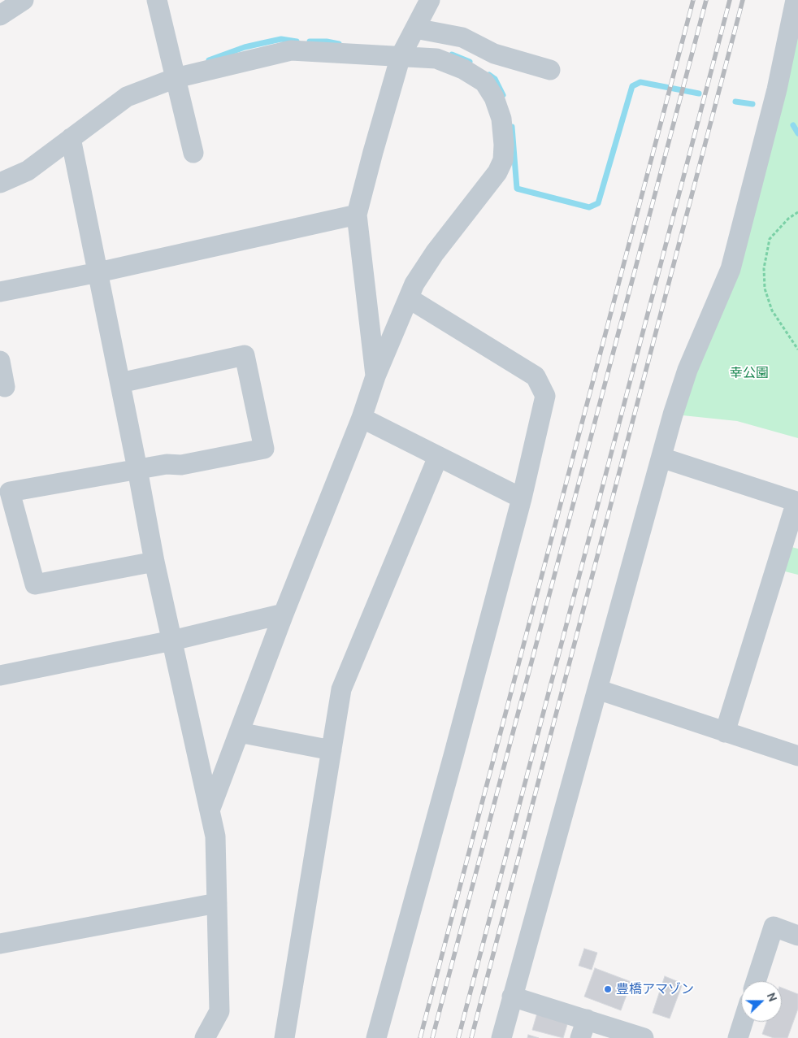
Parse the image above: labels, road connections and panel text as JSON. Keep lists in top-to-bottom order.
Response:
{
  "parks": ["幸公園"],
  "places": ["豊橋アマゾン"],
  "north": "right"
}
